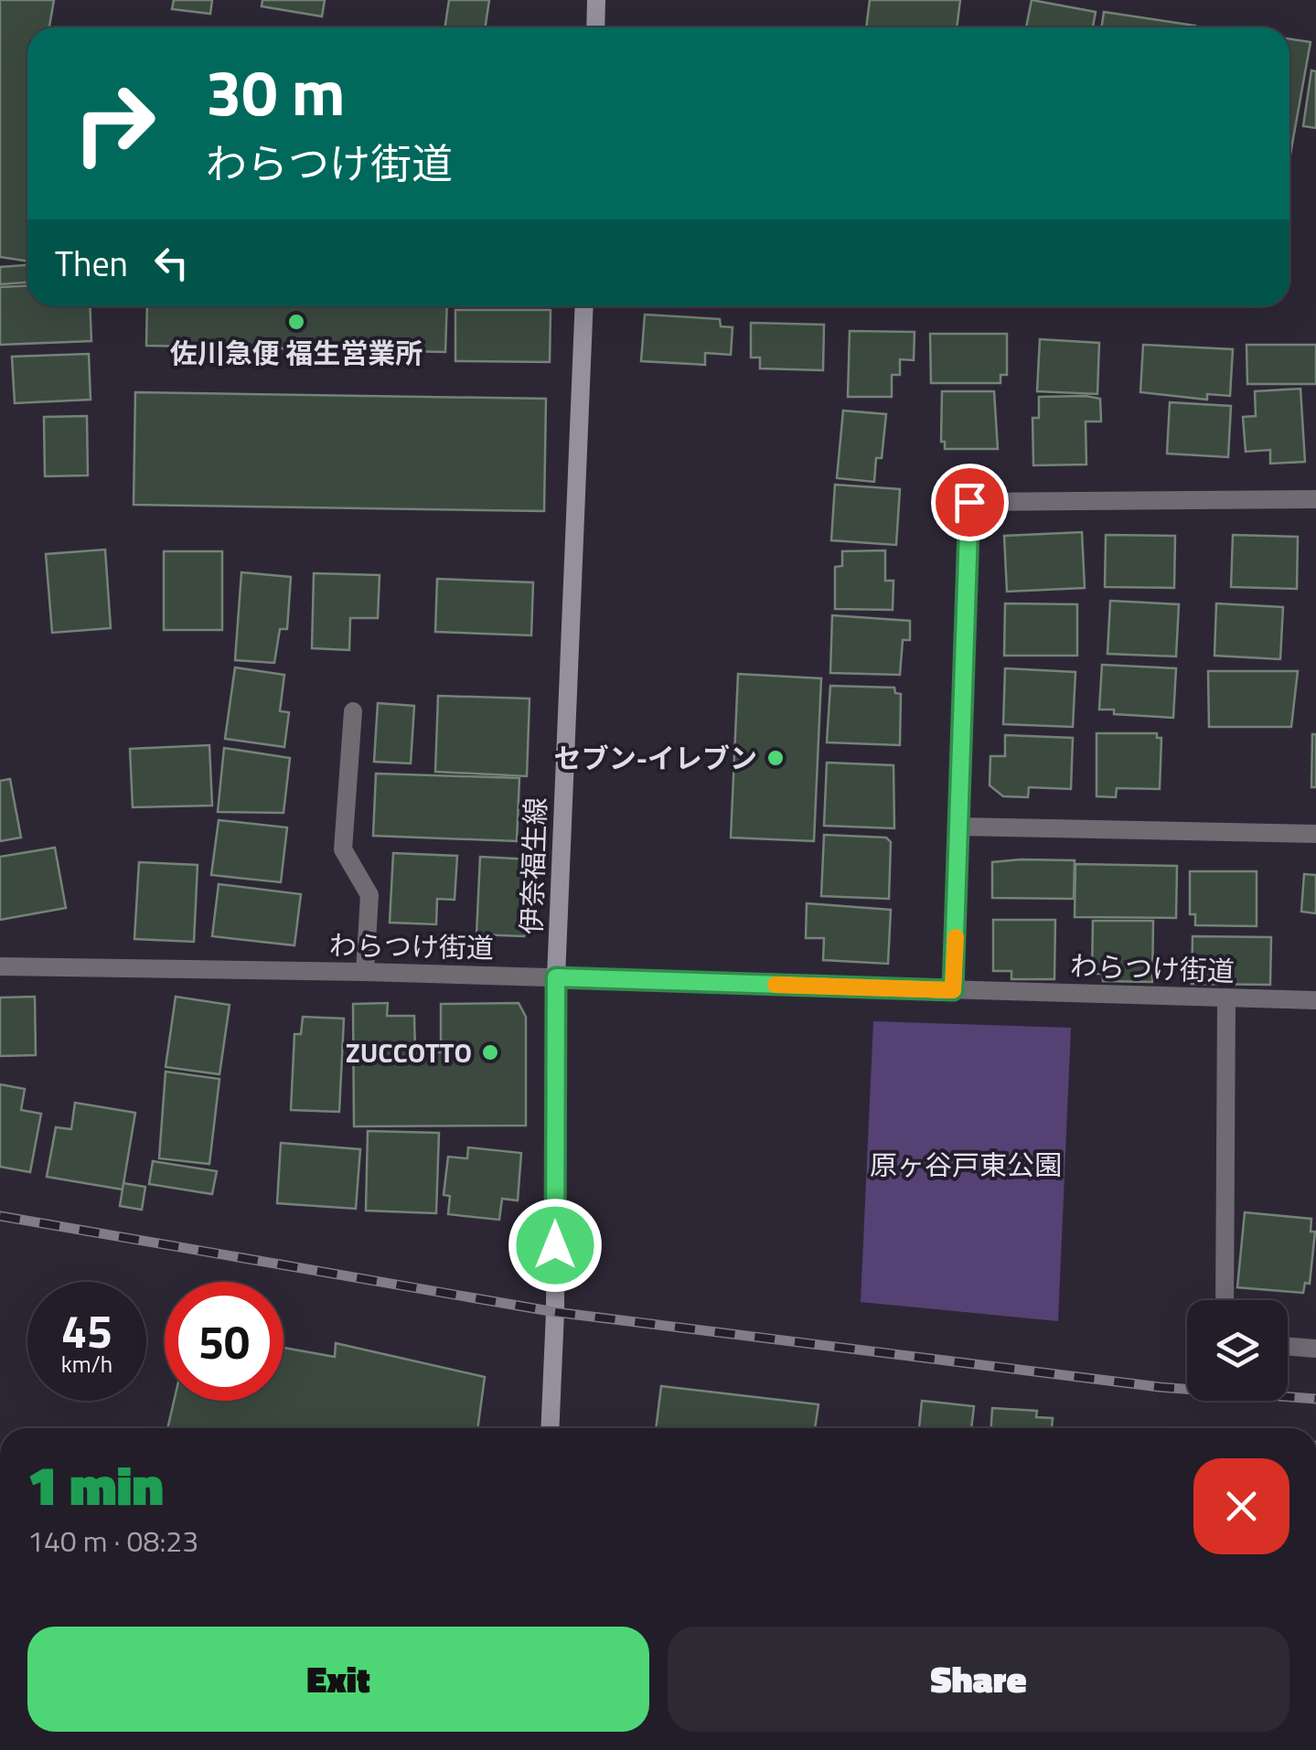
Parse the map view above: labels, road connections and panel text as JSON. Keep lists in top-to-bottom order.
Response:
{
  "streets": {
    "main road": ["伊奈福生線"],
    "street": ["わらつけ街道"]
  },
  "crossings": [
    ["伊奈福生線", "わらつけ街道"]
  ],
  "parks": ["原ヶ谷戸東公園"],
  "places": ["佐川急便 福生営業所", "セブン-イレブン", "ZUCCOTTO"],
  "page": {
    "turn": ["30 m", "わらつけ街道"],
    "then": "Then",
    "speed": "45 km/h",
    "limit": "50",
    "heading": ["1 min", "140 m · 08:23"],
    "buttons": ["Exit", "Share"]
  }
}
